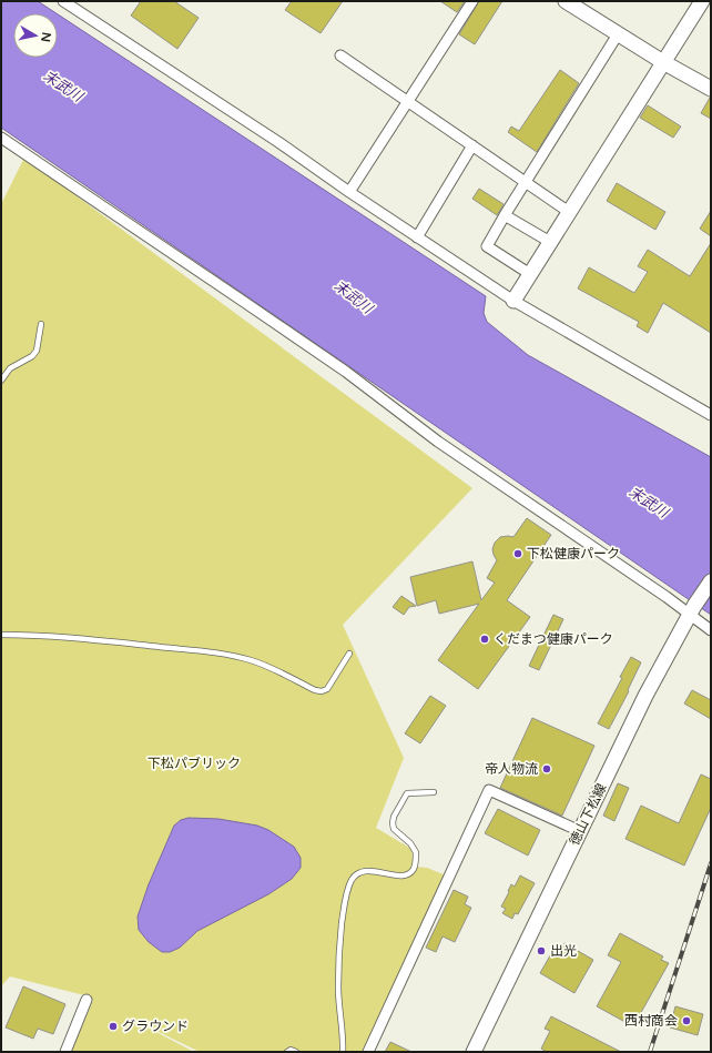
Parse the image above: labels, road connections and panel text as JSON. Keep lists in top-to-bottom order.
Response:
{
  "streets": {
    "street": ["徳山下松線"]
  },
  "water": ["末武川"],
  "parks": ["下松パブリック"],
  "places": [
    "下松健康パーク",
    "くだまつ健康パーク",
    "帝人物流",
    "出光",
    "西村商会",
    "グラウンド"
  ],
  "north": "right"
}
